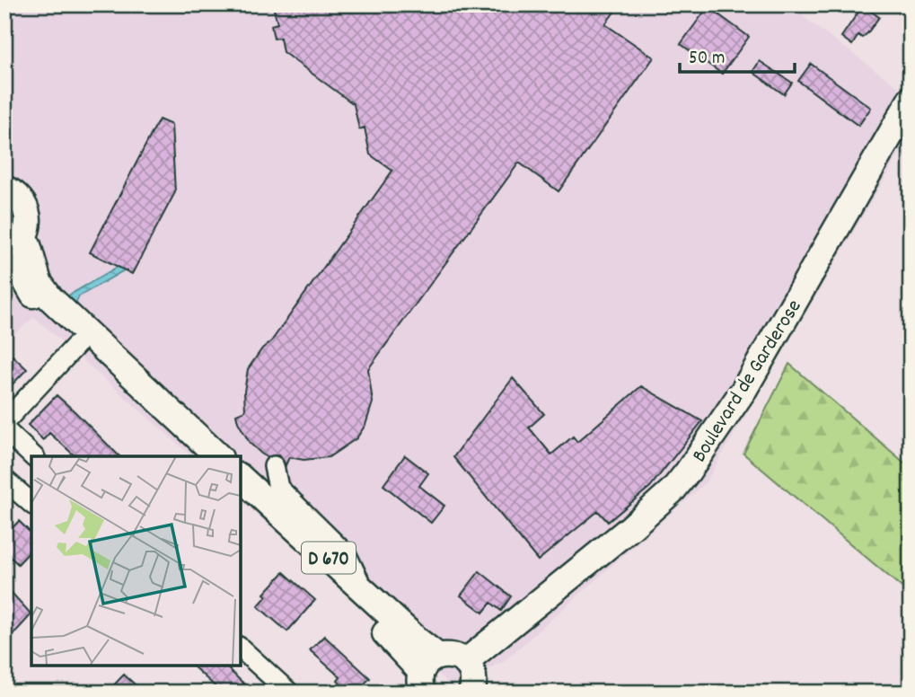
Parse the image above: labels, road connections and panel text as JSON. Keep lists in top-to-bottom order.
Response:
{
  "streets": {
    "main road": ["Boulevard de Garderose", "D 670"]
  },
  "scale_bar": "50 m"
}
